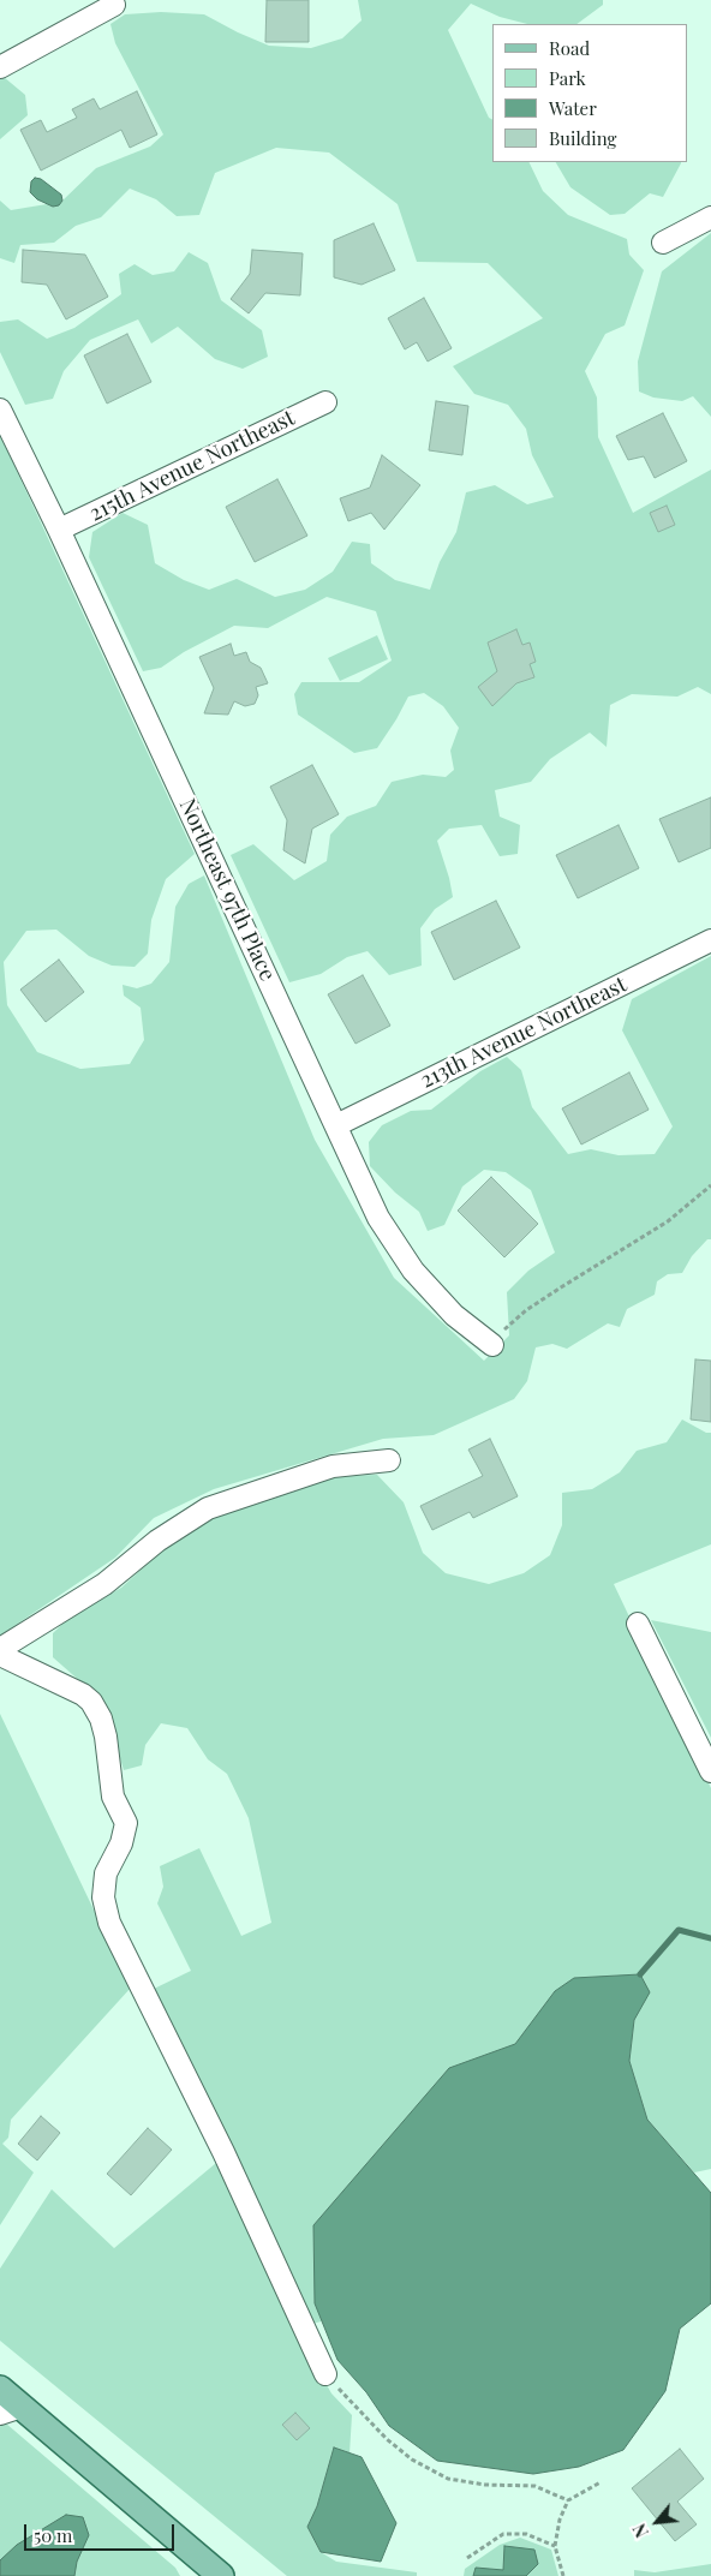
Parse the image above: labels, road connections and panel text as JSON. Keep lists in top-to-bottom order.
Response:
{
  "streets": {
    "street": ["215th Avenue Northeast", "Northeast 97th Place", "213th Avenue Northeast"]
  },
  "crossings": [
    ["215th Avenue Northeast", "Northeast 97th Place"],
    ["Northeast 97th Place", "213th Avenue Northeast"]
  ],
  "legend": [
    "Road",
    "Park",
    "Water",
    "Building"
  ],
  "scale_bar": "50 m",
  "north": "bottom left"
}
